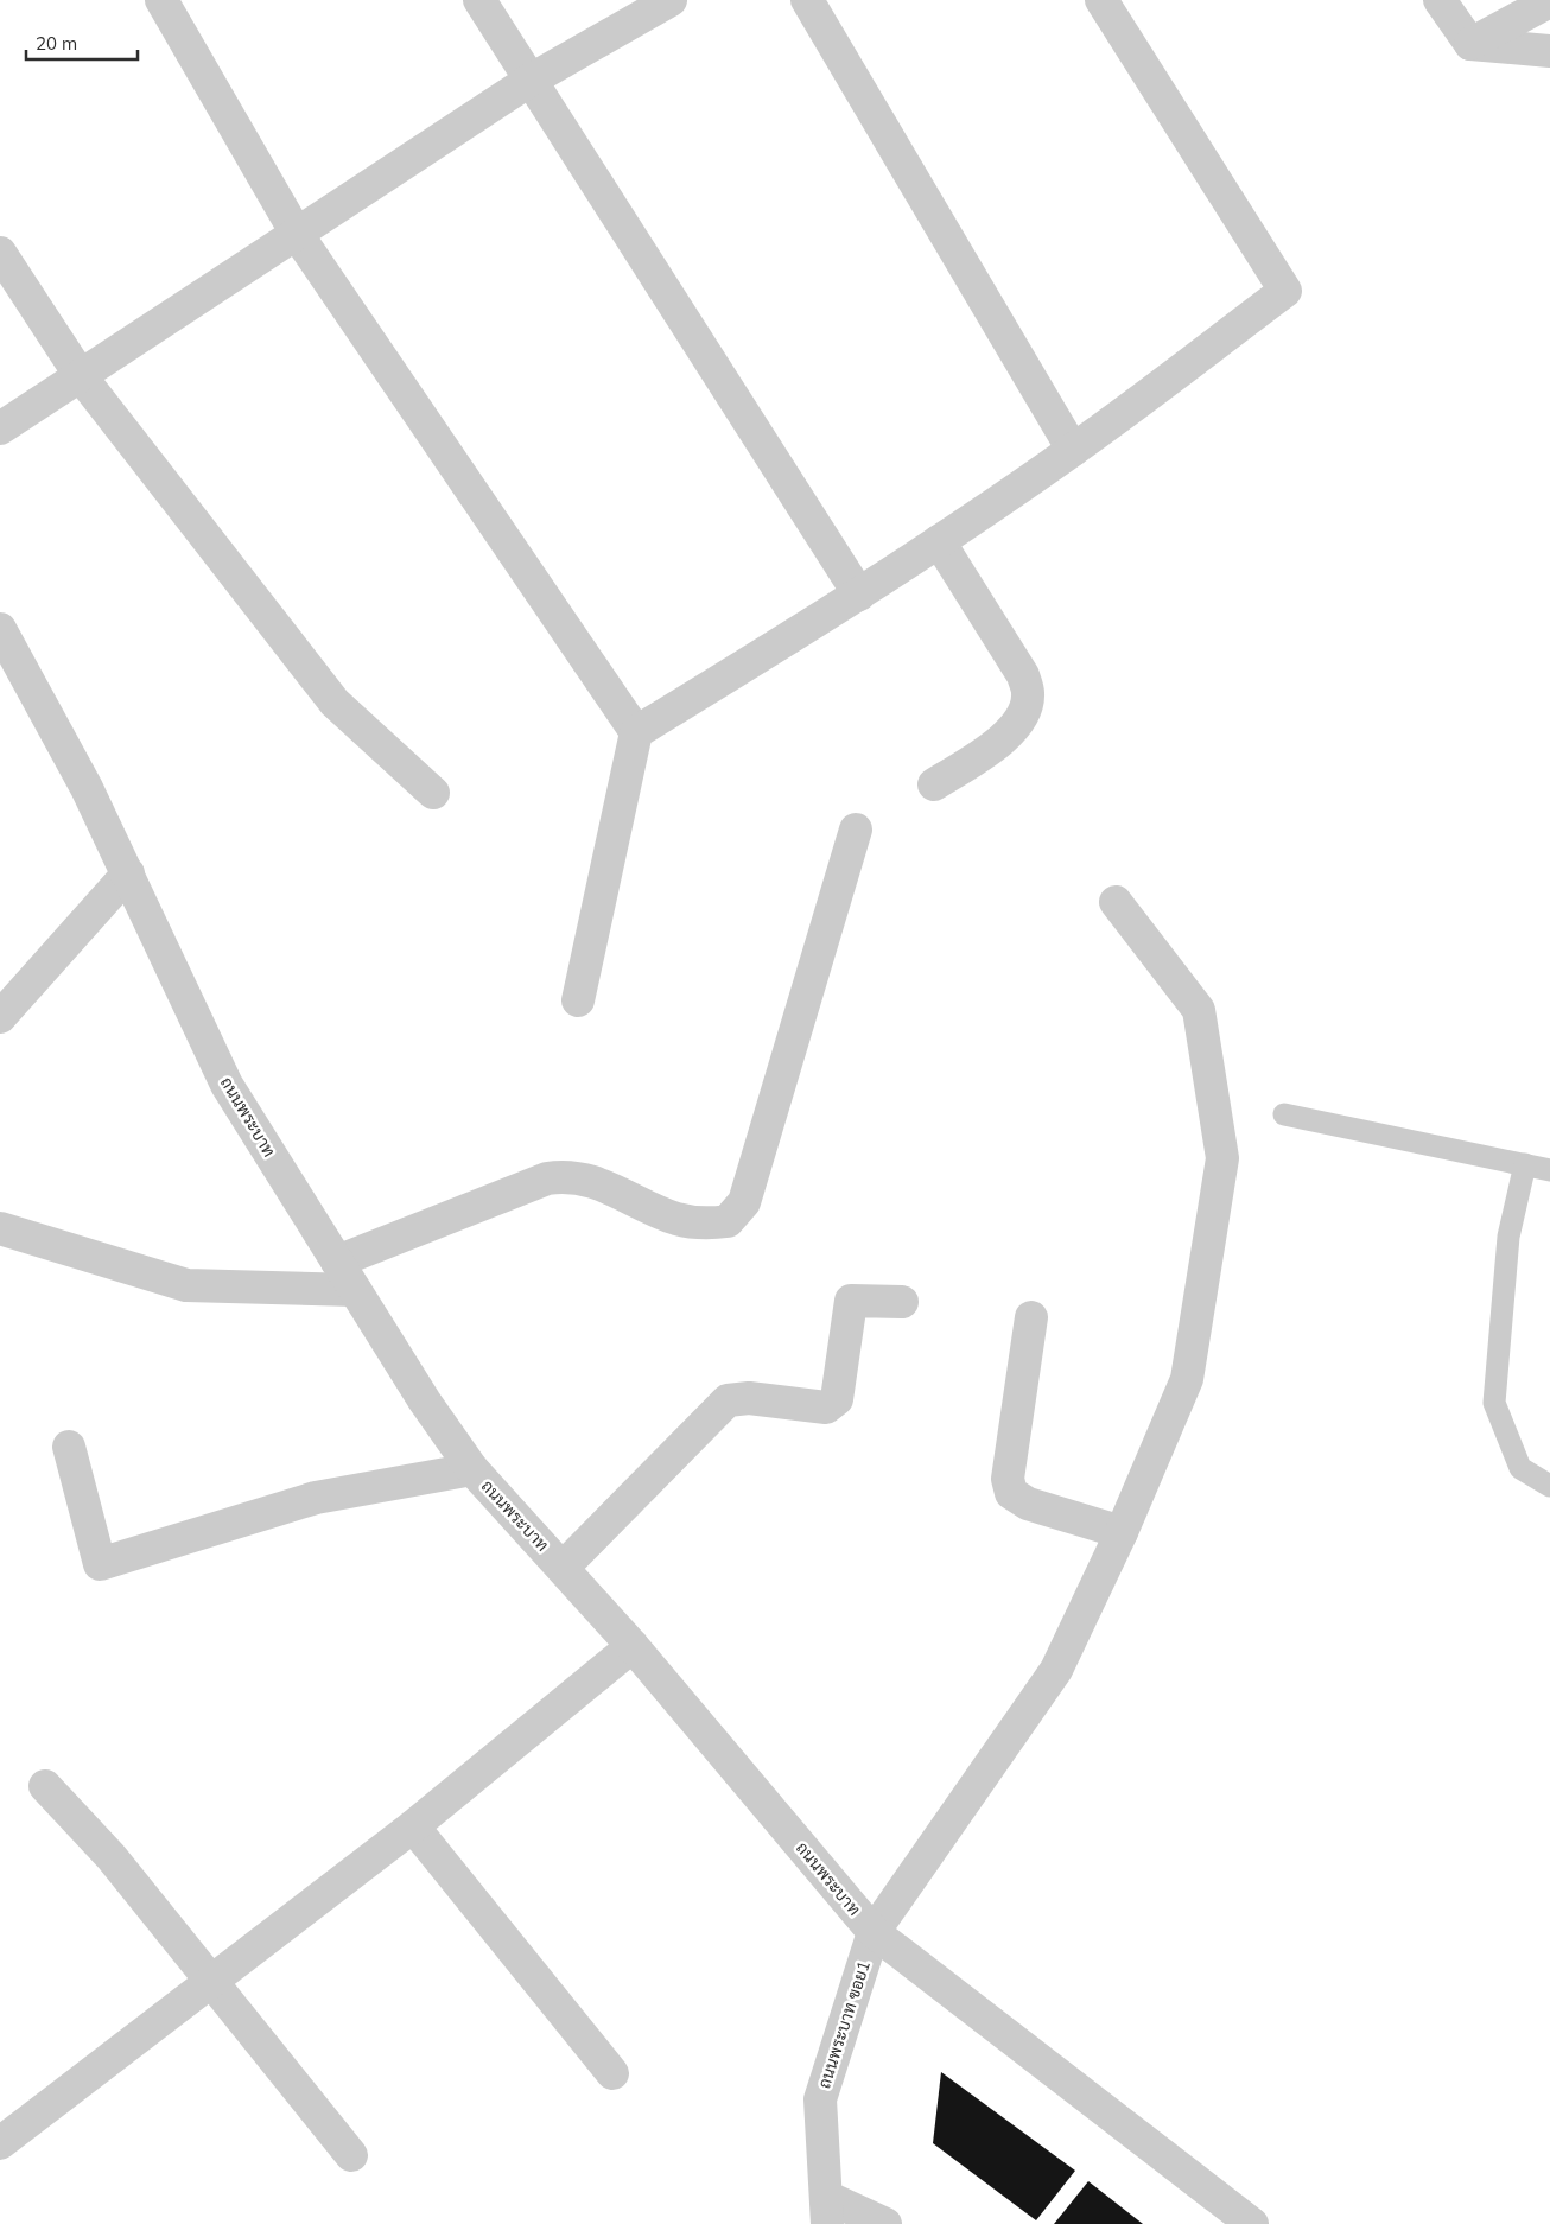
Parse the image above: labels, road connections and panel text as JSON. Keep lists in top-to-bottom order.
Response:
{
  "streets": {
    "street": ["ถนนพระบาท", "ถนนพระบาท ฃอย1"]
  },
  "crossings": [
    ["ถนนพระบาท", "ถนนพระบาท ฃอย1"]
  ],
  "scale_bar": "20 m"
}
